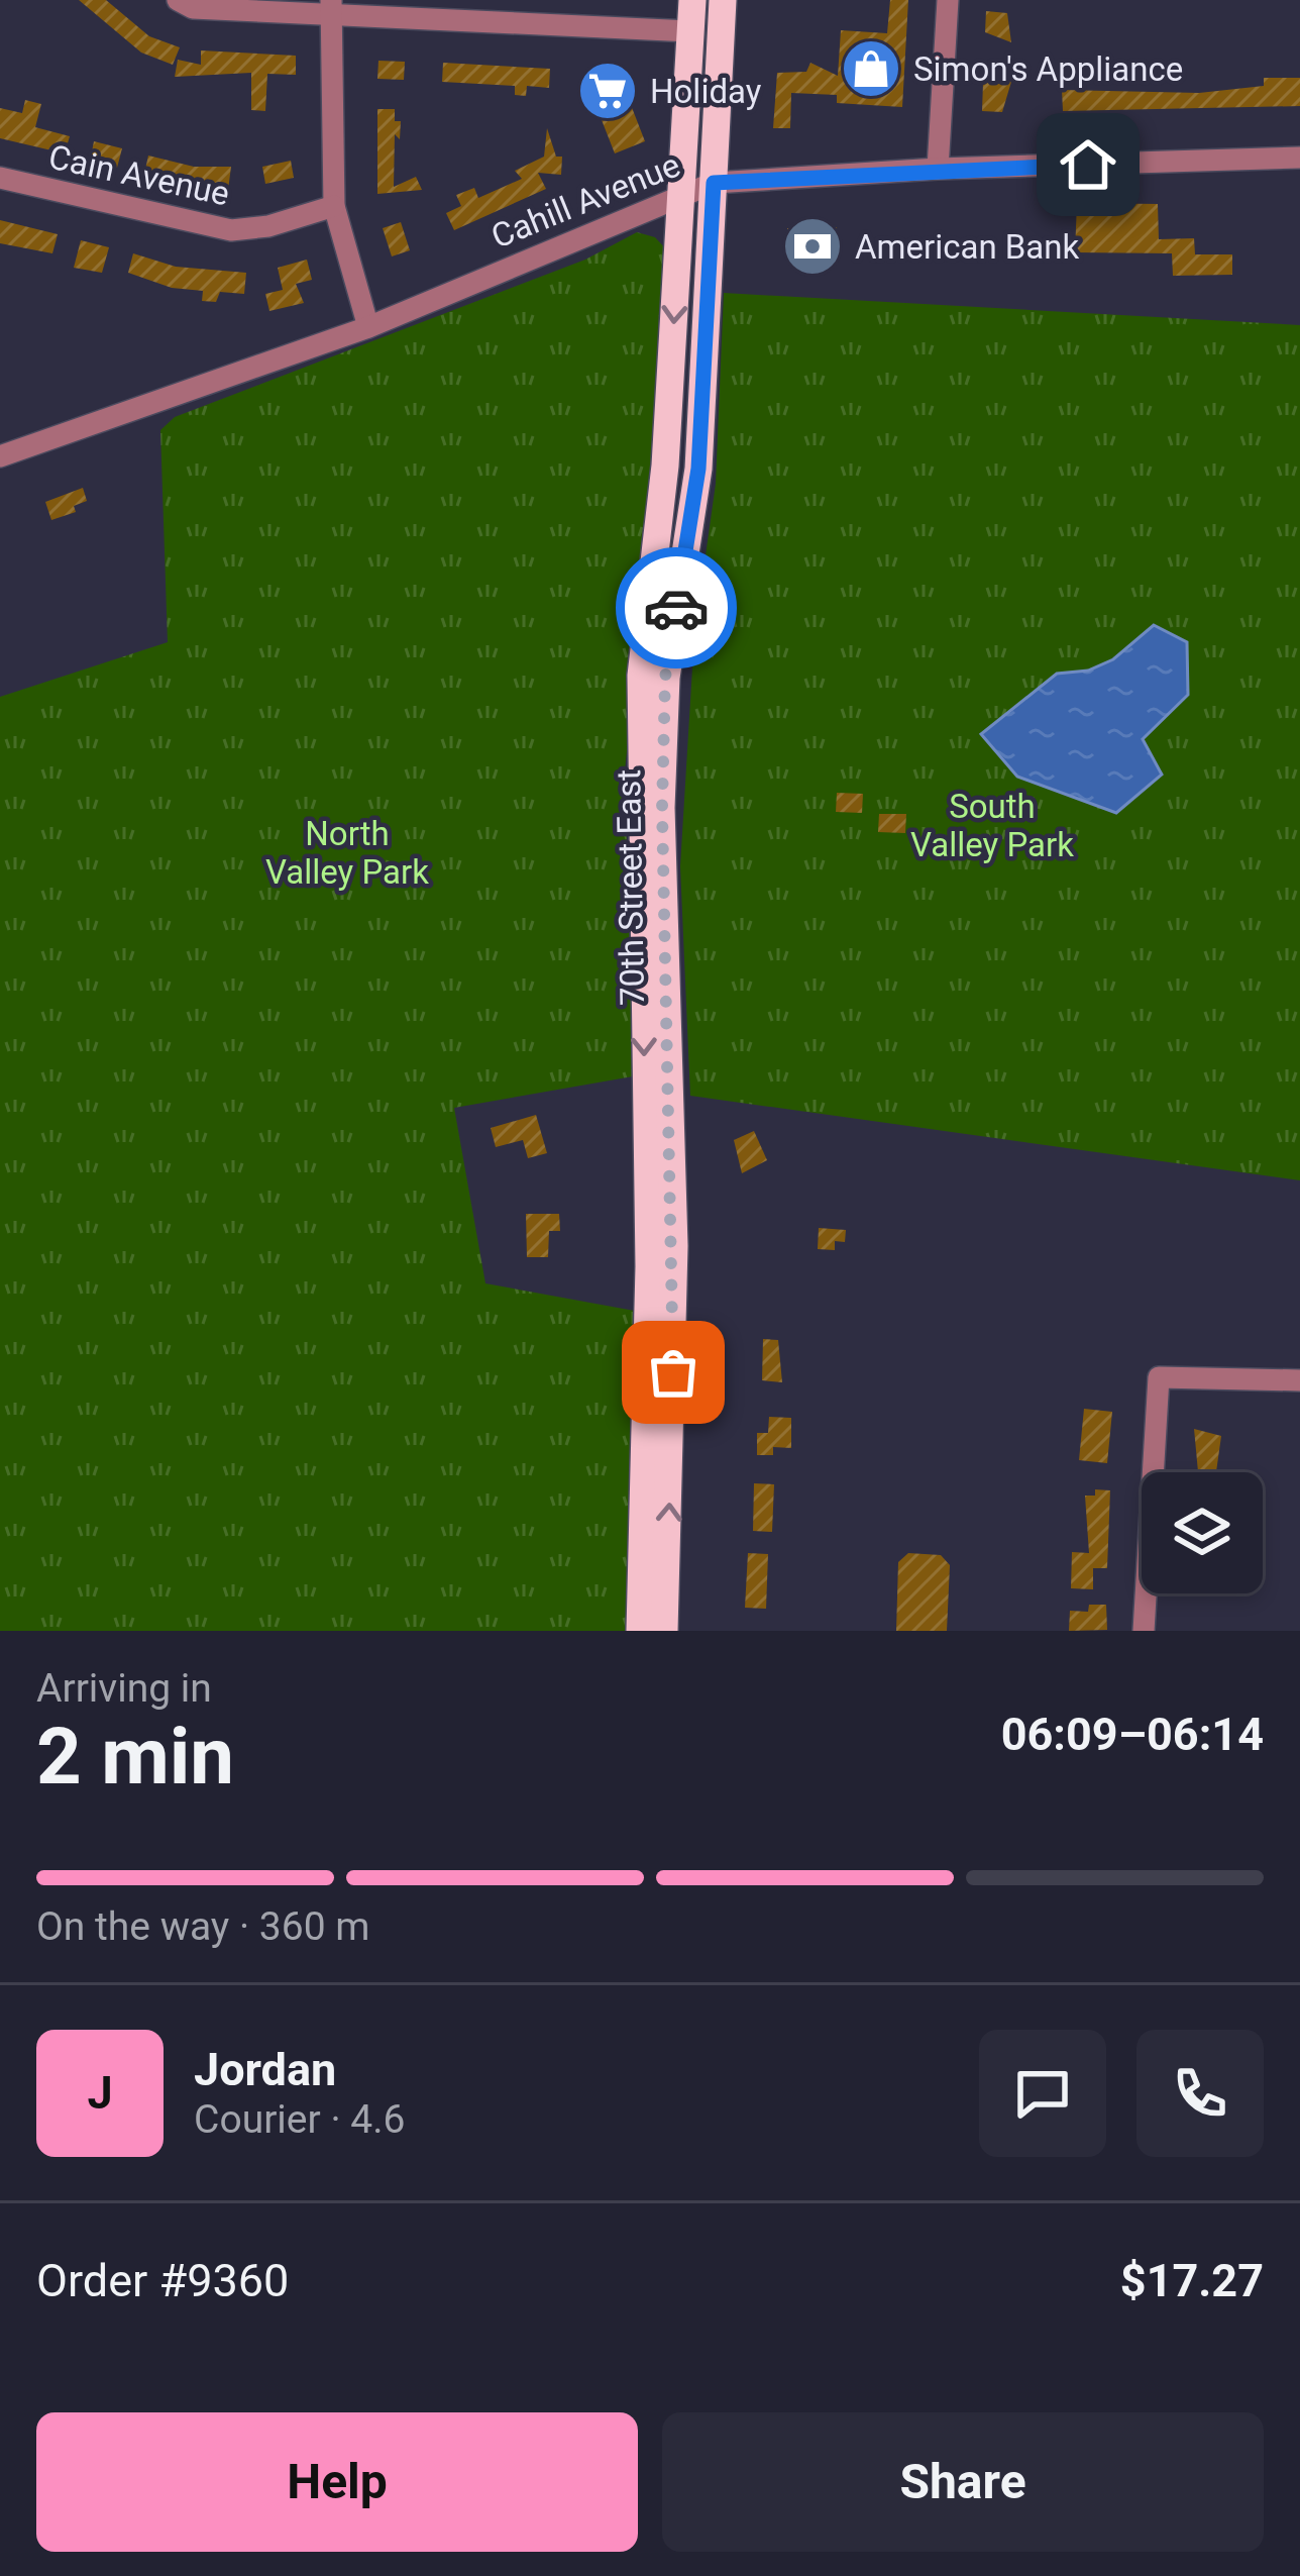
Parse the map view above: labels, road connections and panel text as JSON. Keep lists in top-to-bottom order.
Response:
{
  "streets": {
    "main road": ["70th Street East"],
    "street": ["Cain Avenue", "Cahill Avenue"]
  },
  "crossings": [
    ["Cahill Avenue", "70th Street East"]
  ],
  "parks": ["South Valley Park", "North Valley Park"],
  "places": {
    "shop": ["Simon's Appliance"],
    "supermarket": ["Holiday"],
    "bank": ["American Bank"]
  },
  "page": {
    "heading": ["2 min", "Arriving in", "06:09–06:14"],
    "panel": [
      "Jordan",
      "Courier · 4.6",
      "Order #9360",
      "$17.27"
    ],
    "bar": "On the way · 360 m",
    "round": "J",
    "buttons": ["Help", "Share"]
  }
}
